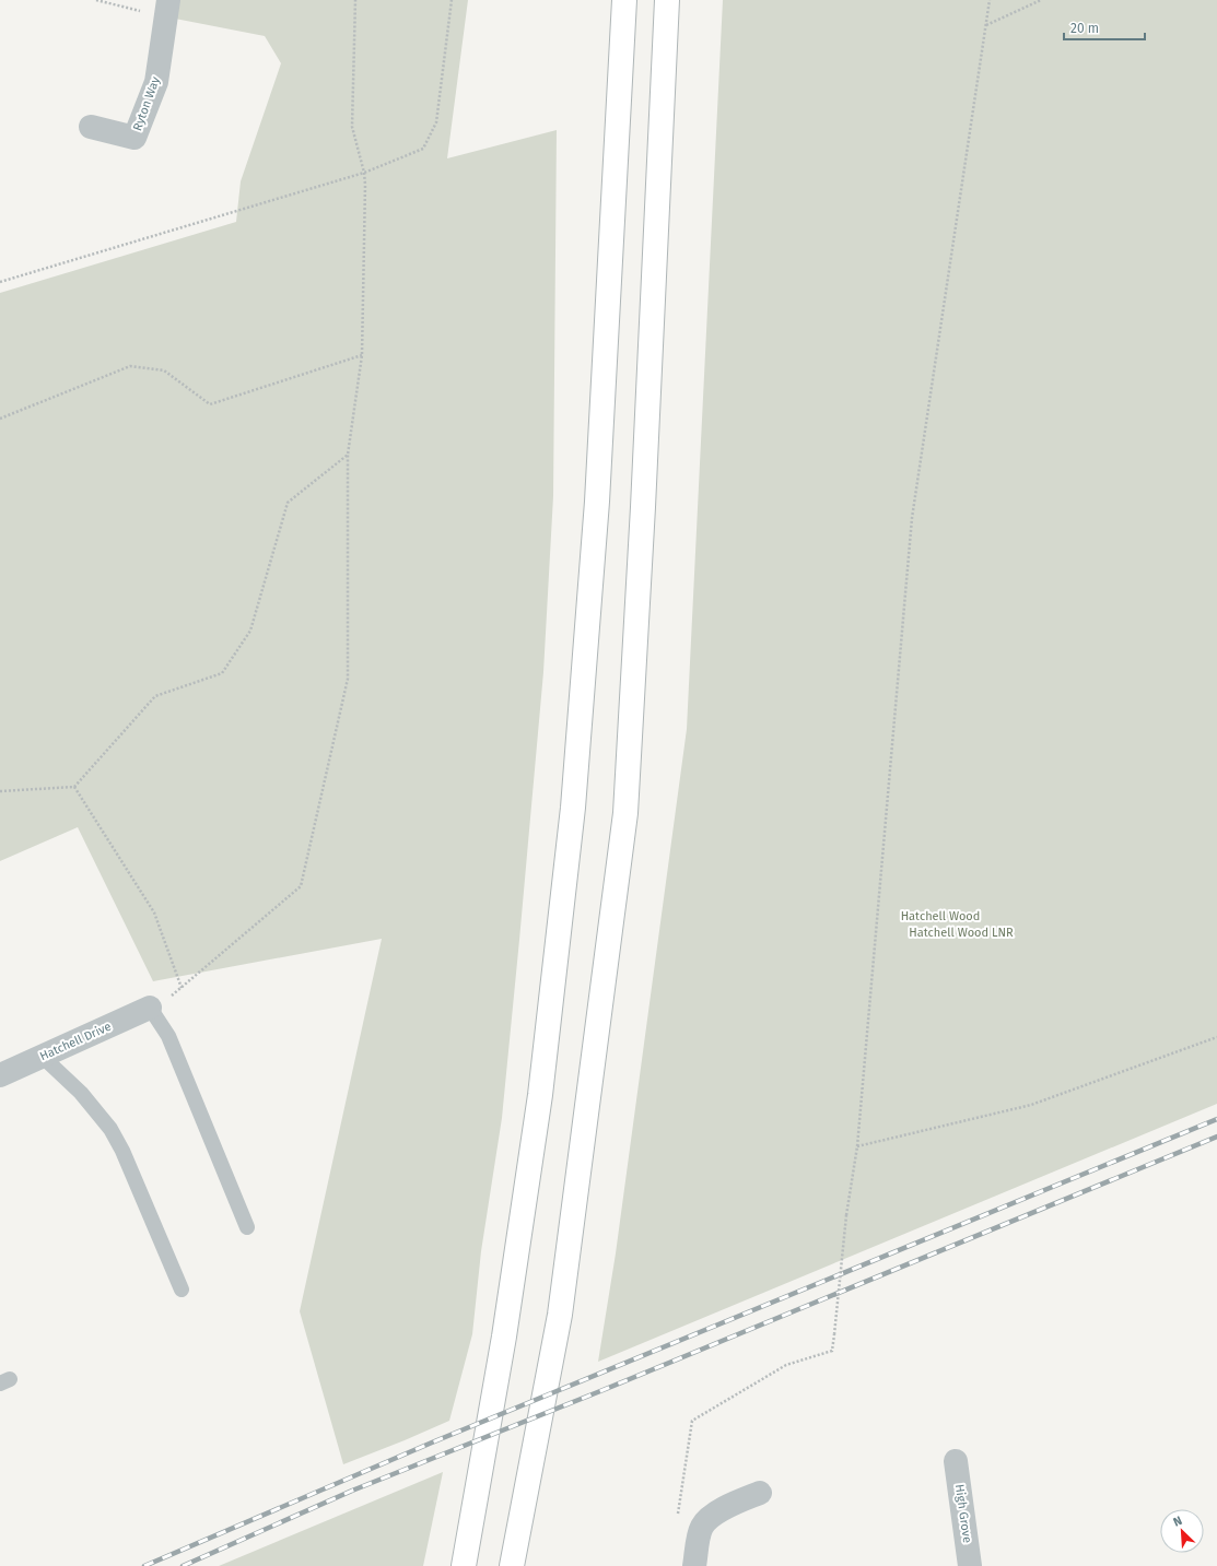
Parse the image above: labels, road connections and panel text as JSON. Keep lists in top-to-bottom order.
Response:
{
  "streets": {
    "street": ["Ryton Way", "Hatchell Drive", "High Grove"]
  },
  "parks": ["Hatchell Wood", "Hatchell Wood LNR"],
  "scale_bar": "20 m",
  "north": "top left"
}
